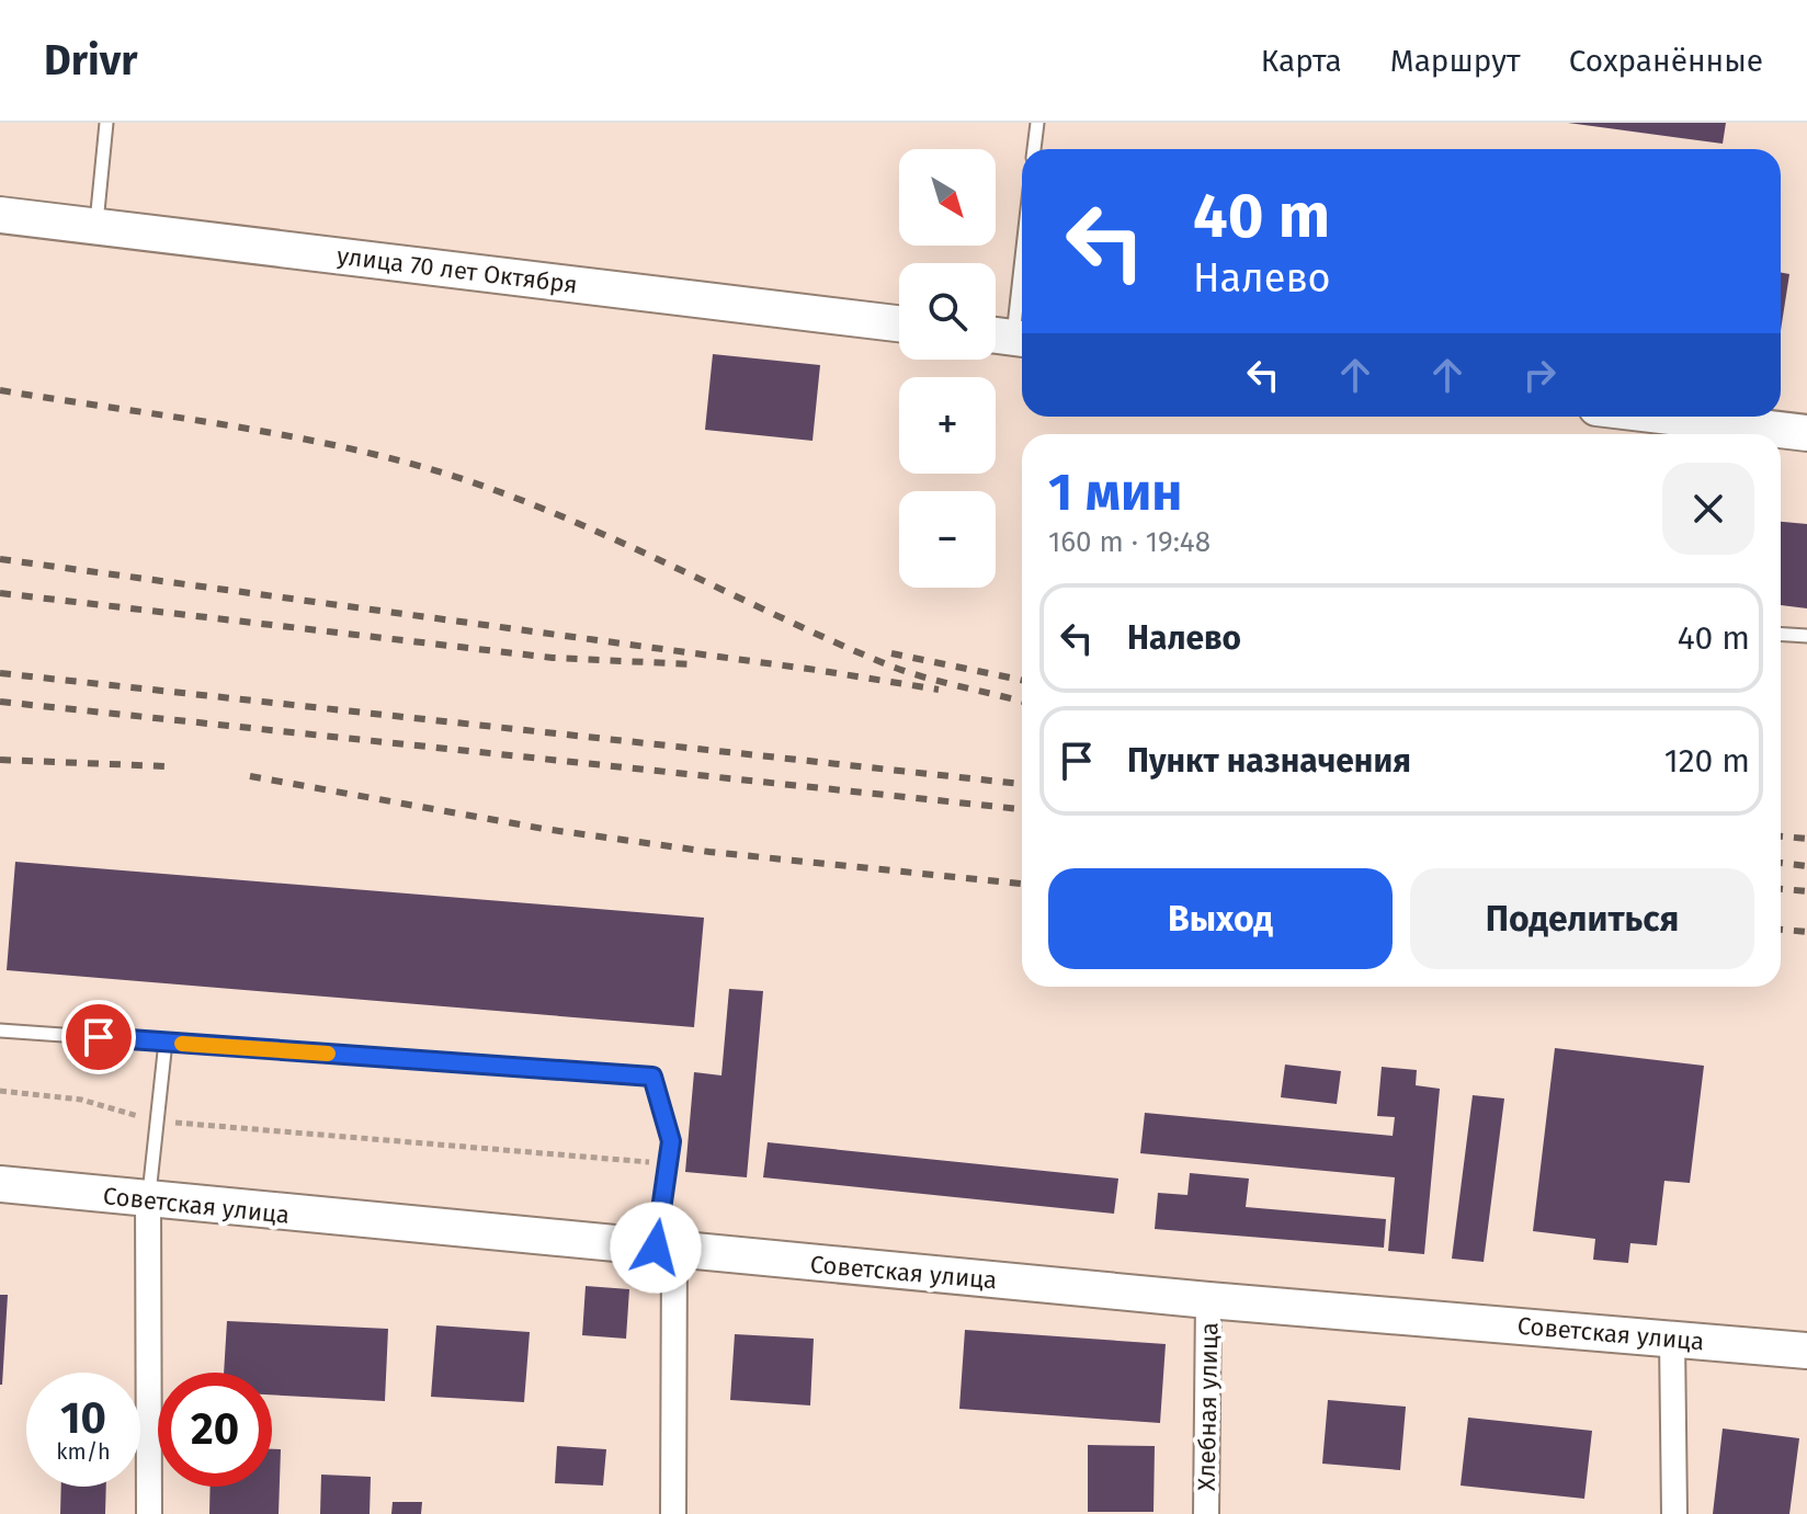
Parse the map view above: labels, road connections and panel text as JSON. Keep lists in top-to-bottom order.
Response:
{
  "streets": {
    "street": ["улица 70 лет Октября", "Советская улица", "Хлебная улица"]
  },
  "crossings": [
    ["Советская улица", "Хлебная улица"]
  ],
  "north": "bottom right",
  "page": {
    "header": "Drivr",
    "nav": ["Карта", "Маршрут", "Сохранённые"],
    "map_buttons": ["+", "−"],
    "turn": ["40 m", "Налево"],
    "heading": ["1 мин", "160 m · 19:48"],
    "list": [
      {
        "name": "Налево",
        "value": "40 m"
      },
      {
        "name": "Пункт назначения",
        "value": "120 m"
      }
    ],
    "buttons": ["Выход", "Поделиться"],
    "speed": "10 km/h",
    "limit": "20"
  }
}
